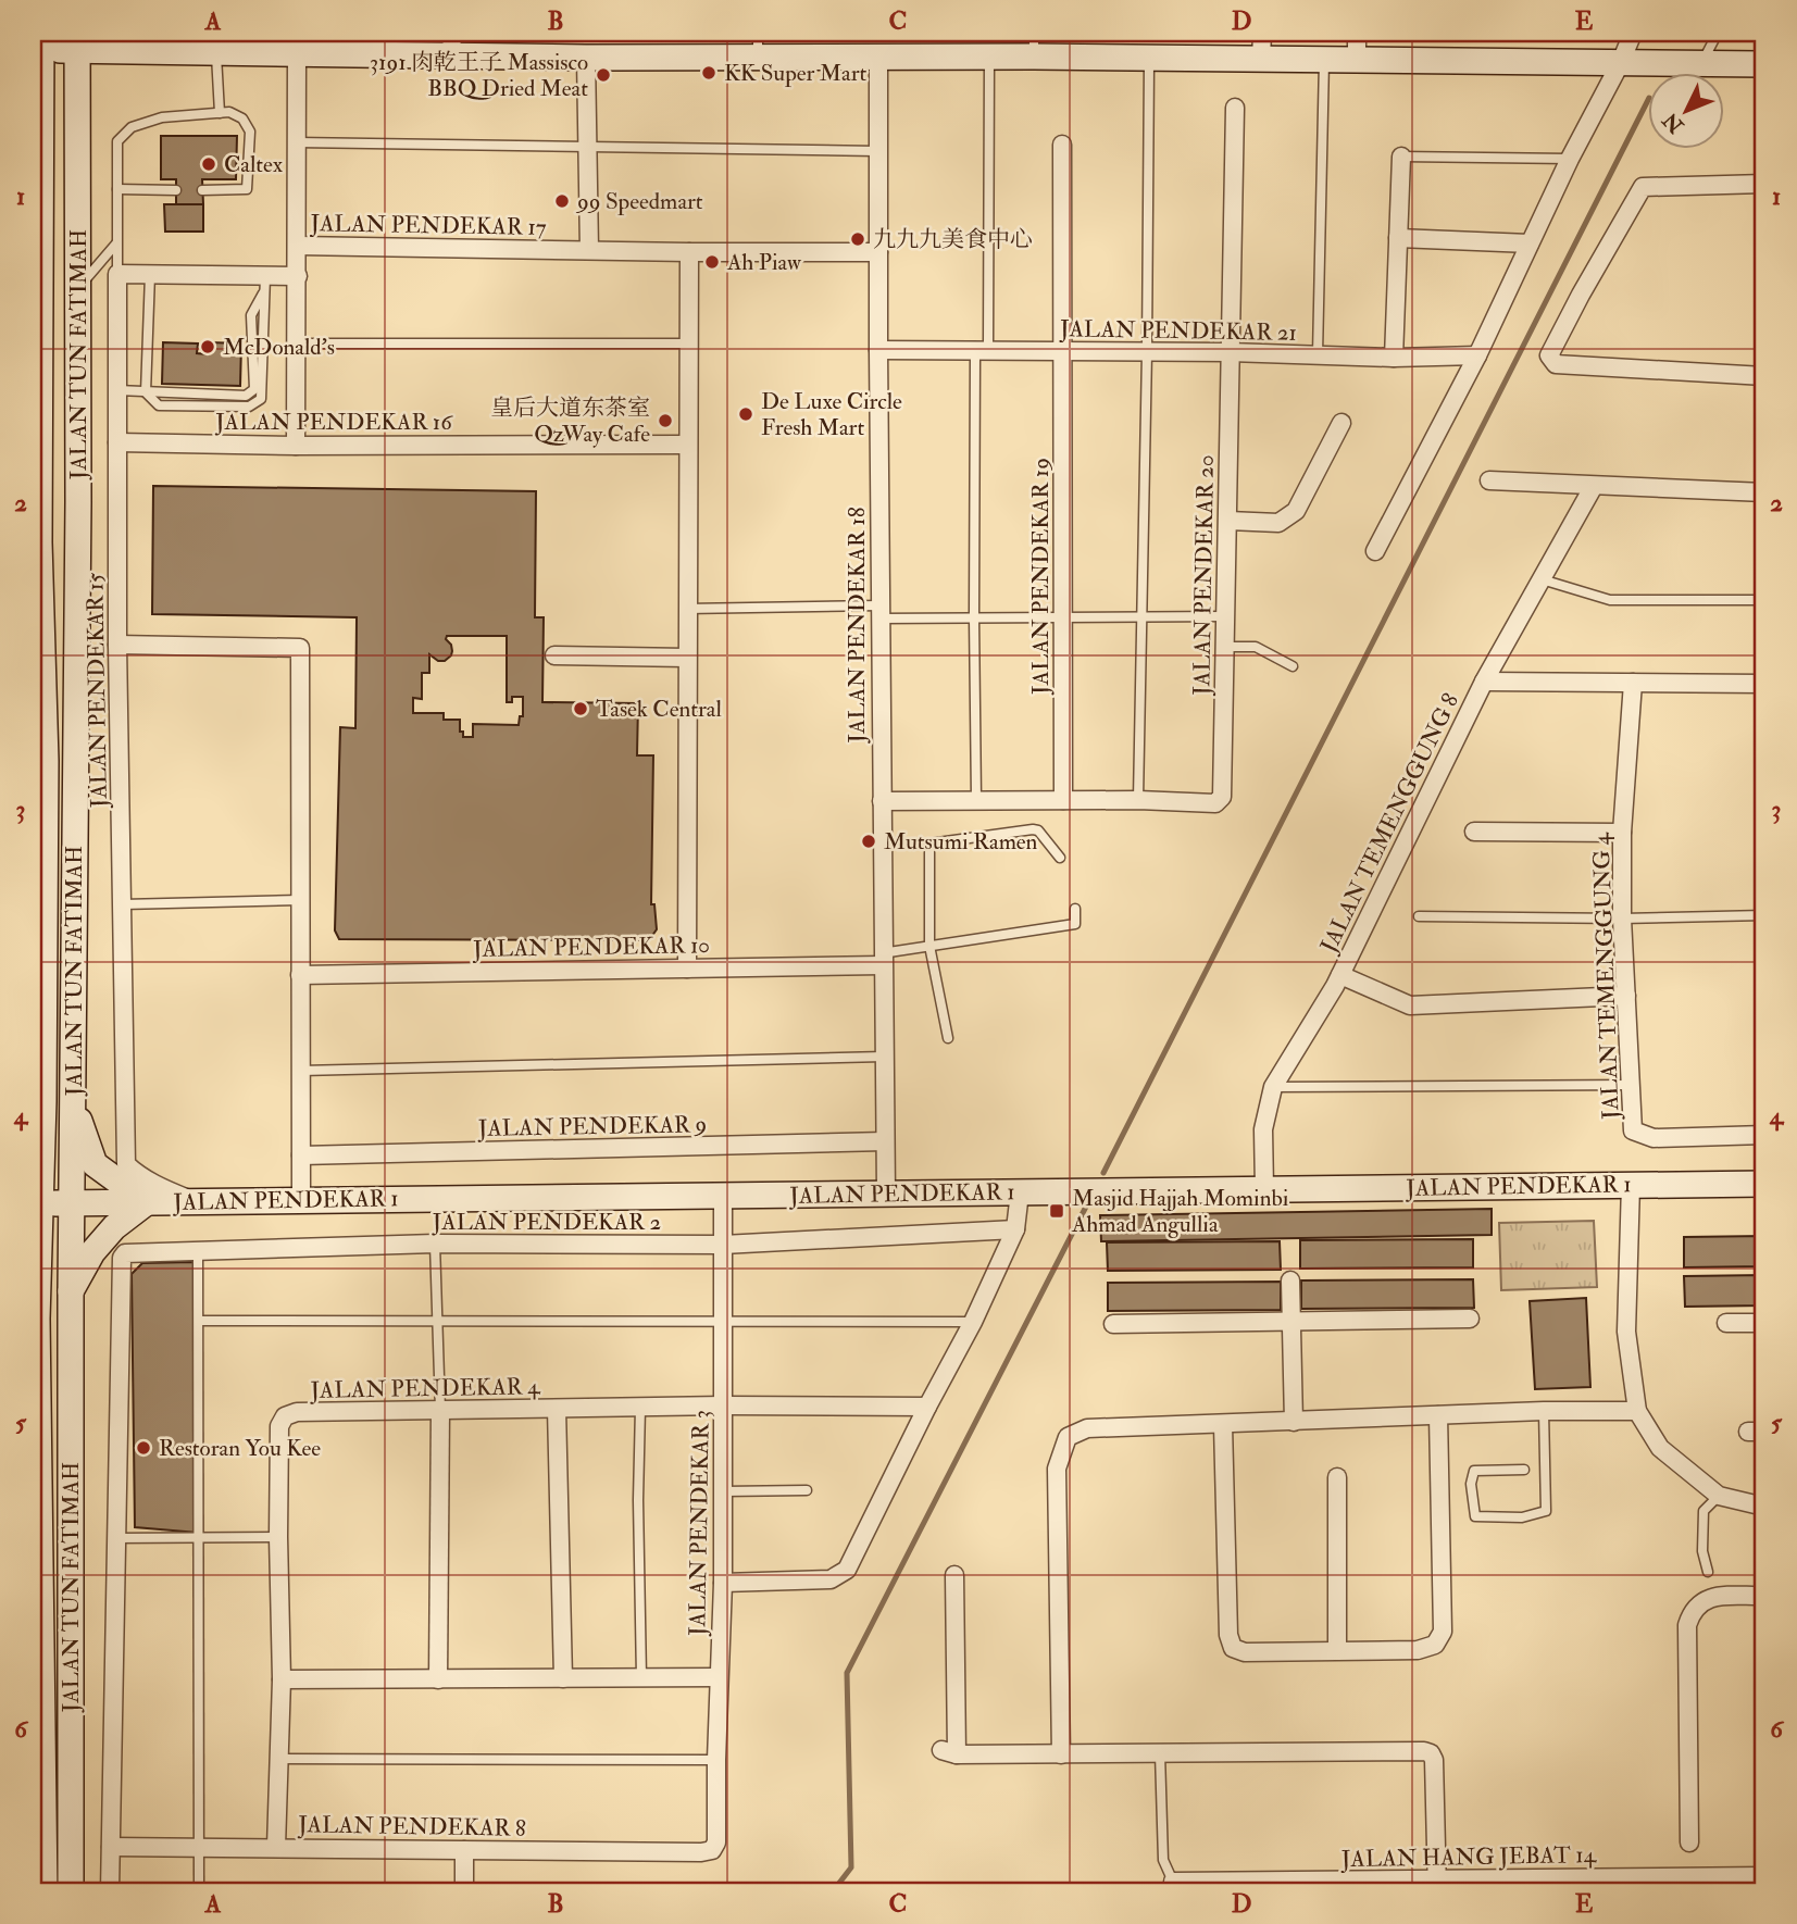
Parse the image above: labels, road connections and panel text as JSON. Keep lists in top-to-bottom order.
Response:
{
  "streets": {
    "main road": ["JALAN TUN FATIMAH", "JALAN PENDEKAR 1"],
    "street": [
      "JALAN PENDEKAR 17",
      "JALAN PENDEKAR 21",
      "JALAN PENDEKAR 16",
      "JALAN PENDEKAR 20",
      "JALAN PENDEKAR 19",
      "JALAN PENDEKAR 18",
      "JALAN PENDEKAR 15",
      "JALAN TEMENGGUNG 8",
      "JALAN PENDEKAR 10",
      "JALAN TEMENGGUNG 4",
      "JALAN PENDEKAR 9",
      "JALAN PENDEKAR 2",
      "JALAN PENDEKAR 4",
      "JALAN PENDEKAR 3",
      "JALAN PENDEKAR 8",
      "JALAN HANG JEBAT 14"
    ]
  },
  "crossings": [
    ["JALAN PENDEKAR 17", "JALAN PENDEKAR 16"],
    ["JALAN PENDEKAR 17", "JALAN PENDEKAR 18"],
    ["JALAN PENDEKAR 21", "JALAN PENDEKAR 20"],
    ["JALAN PENDEKAR 21", "JALAN PENDEKAR 19"],
    ["JALAN PENDEKAR 21", "JALAN PENDEKAR 18"],
    ["JALAN TUN FATIMAH", "JALAN PENDEKAR 1"],
    ["JALAN PENDEKAR 16", "JALAN PENDEKAR 15"],
    ["JALAN PENDEKAR 18", "JALAN PENDEKAR 10"],
    ["JALAN PENDEKAR 18", "JALAN PENDEKAR 9"],
    ["JALAN PENDEKAR 18", "JALAN PENDEKAR 1"],
    ["JALAN PENDEKAR 15", "JALAN PENDEKAR 1"],
    ["JALAN TEMENGGUNG 8", "JALAN PENDEKAR 1"],
    ["JALAN PENDEKAR 1", "JALAN PENDEKAR 3"],
    ["JALAN PENDEKAR 2", "JALAN PENDEKAR 3"],
    ["JALAN PENDEKAR 2", "JALAN PENDEKAR 8"],
    ["JALAN PENDEKAR 4", "JALAN PENDEKAR 3"],
    ["JALAN PENDEKAR 4", "JALAN PENDEKAR 8"],
    ["JALAN PENDEKAR 3", "JALAN PENDEKAR 8"]
  ],
  "places": {
    "other": [
      "KK Super Mart",
      "3191 肉乾王子 Massisco BBQ Dried Meat",
      "Caltex",
      "99 Speedmart",
      "九九九美食中心",
      "Ah Piaw",
      "McDonald's",
      "De Luxe Circle Fresh Mart",
      "皇后大道东茶室 QzWay Cafe",
      "Tasek Central",
      "Mutsumi Ramen",
      "Restoran You Kee"
    ],
    "transit": ["Masjid Hajjah Mominbi Ahmad Angullia"]
  },
  "north": "bottom left",
  "grid": {
    "columns": [
      "A",
      "B",
      "C",
      "D",
      "E"
    ],
    "rows": [
      "1",
      "2",
      "3",
      "4",
      "5",
      "6"
    ]
  }
}
